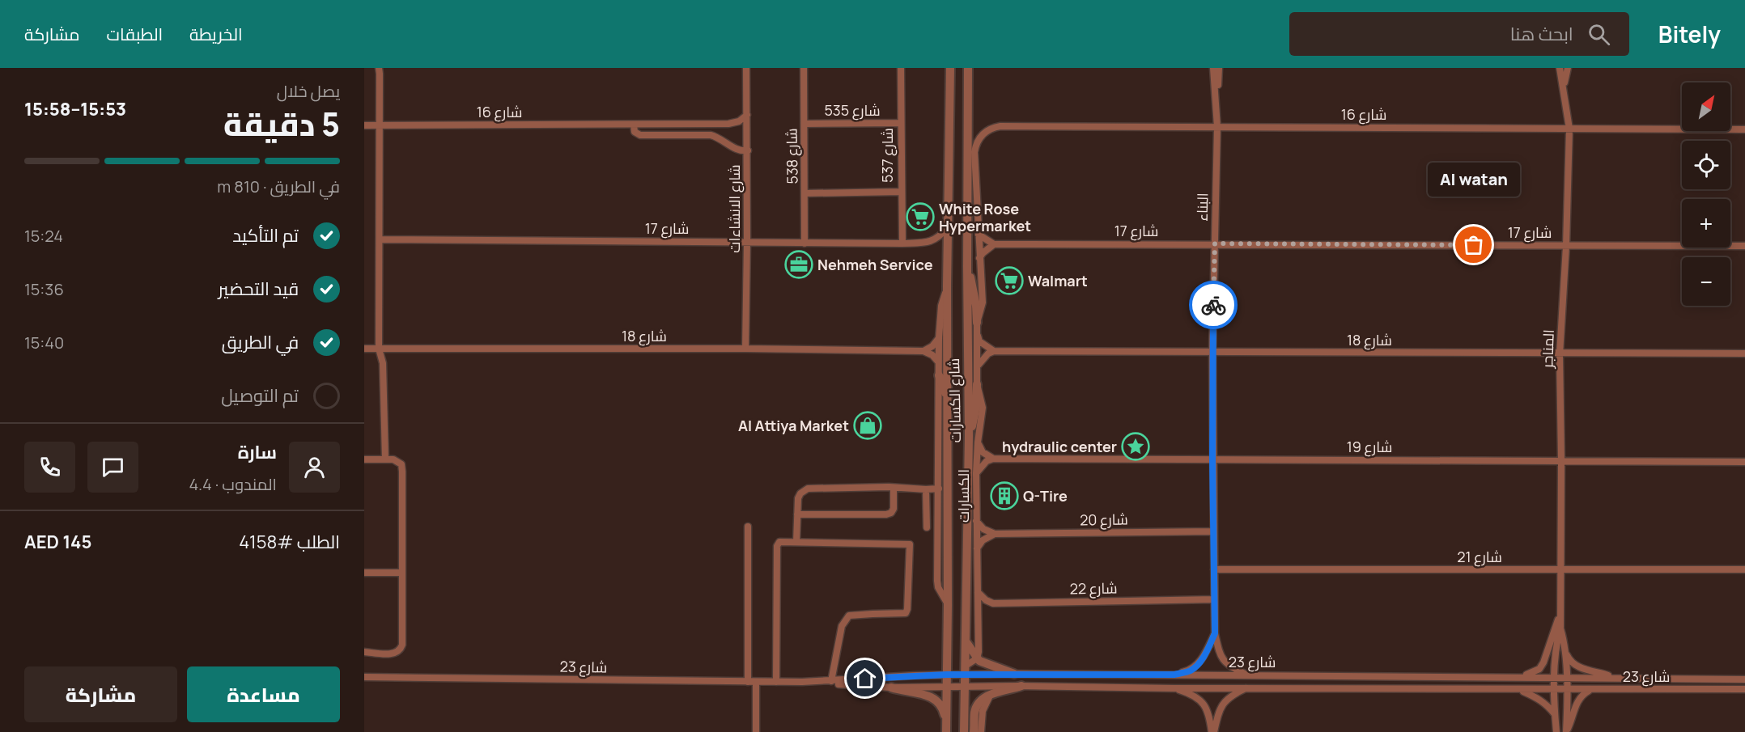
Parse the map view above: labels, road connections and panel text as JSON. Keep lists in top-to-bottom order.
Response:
{
  "streets": {
    "street": [
      "شارع 535",
      "شارع 16",
      "شارع 537",
      "شارع 538",
      "البناء",
      "شارع الانشاءات",
      "شارع 17",
      "شارع 18",
      "المناجر",
      "شارع الكسارات",
      "شارع 19",
      "الكسارات",
      "شارع 20",
      "شارع 21",
      "شارع 22",
      "شارع 23"
    ]
  },
  "crossings": [
    ["شارع 535", "شارع 537"],
    ["شارع 535", "شارع 538"],
    ["شارع 16", "البناء"],
    ["شارع 16", "شارع الانشاءات"],
    ["شارع 16", "المناجر"],
    ["شارع 16", "الكسارات"],
    ["شارع 537", "شارع 17"],
    ["شارع 538", "شارع 17"],
    ["البناء", "شارع 17"],
    ["البناء", "شارع 18"],
    ["البناء", "شارع 19"],
    ["البناء", "شارع 20"],
    ["البناء", "شارع 21"],
    ["البناء", "شارع 22"],
    ["البناء", "شارع 23"],
    ["شارع الانشاءات", "شارع 17"],
    ["شارع الانشاءات", "شارع 18"],
    ["شارع 17", "المناجر"],
    ["شارع 17", "شارع الكسارات"],
    ["شارع 18", "المناجر"],
    ["المناجر", "شارع 19"],
    ["المناجر", "شارع 21"],
    ["المناجر", "شارع 23"],
    ["شارع الكسارات", "الكسارات"],
    ["شارع الكسارات", "شارع 23"],
    ["الكسارات", "شارع 22"]
  ],
  "places": {
    "supermarket": ["White Rose Hypermarket", "Walmart"],
    "other": ["Al watan"],
    "office": ["Nehmeh Service"],
    "shop": ["Al Attiya Market"],
    "place": ["hydraulic center"],
    "building": ["Q-Tire"]
  },
  "north": "top right",
  "page": {
    "header": "Bitely",
    "search": "ابحث هنا",
    "nav": ["الخريطة", "الطبقات", "مشاركة"],
    "heading": ["5 دقيقة", "يصل خلال", "15:53–15:58"],
    "panel": [
      "سارة",
      "المندوب · 4.4",
      "الطلب #4158",
      "AED 145"
    ],
    "map_buttons": ["+", "−"],
    "bar": "في الطريق · 810 m",
    "bubble": "Al watan",
    "list": [
      ["تم التأكيد", "15:24"],
      ["قيد التحضير", "15:36"],
      ["في الطريق", "15:40"],
      "تم التوصيل"
    ],
    "buttons": ["مساعدة", "مشاركة"]
  }
}
